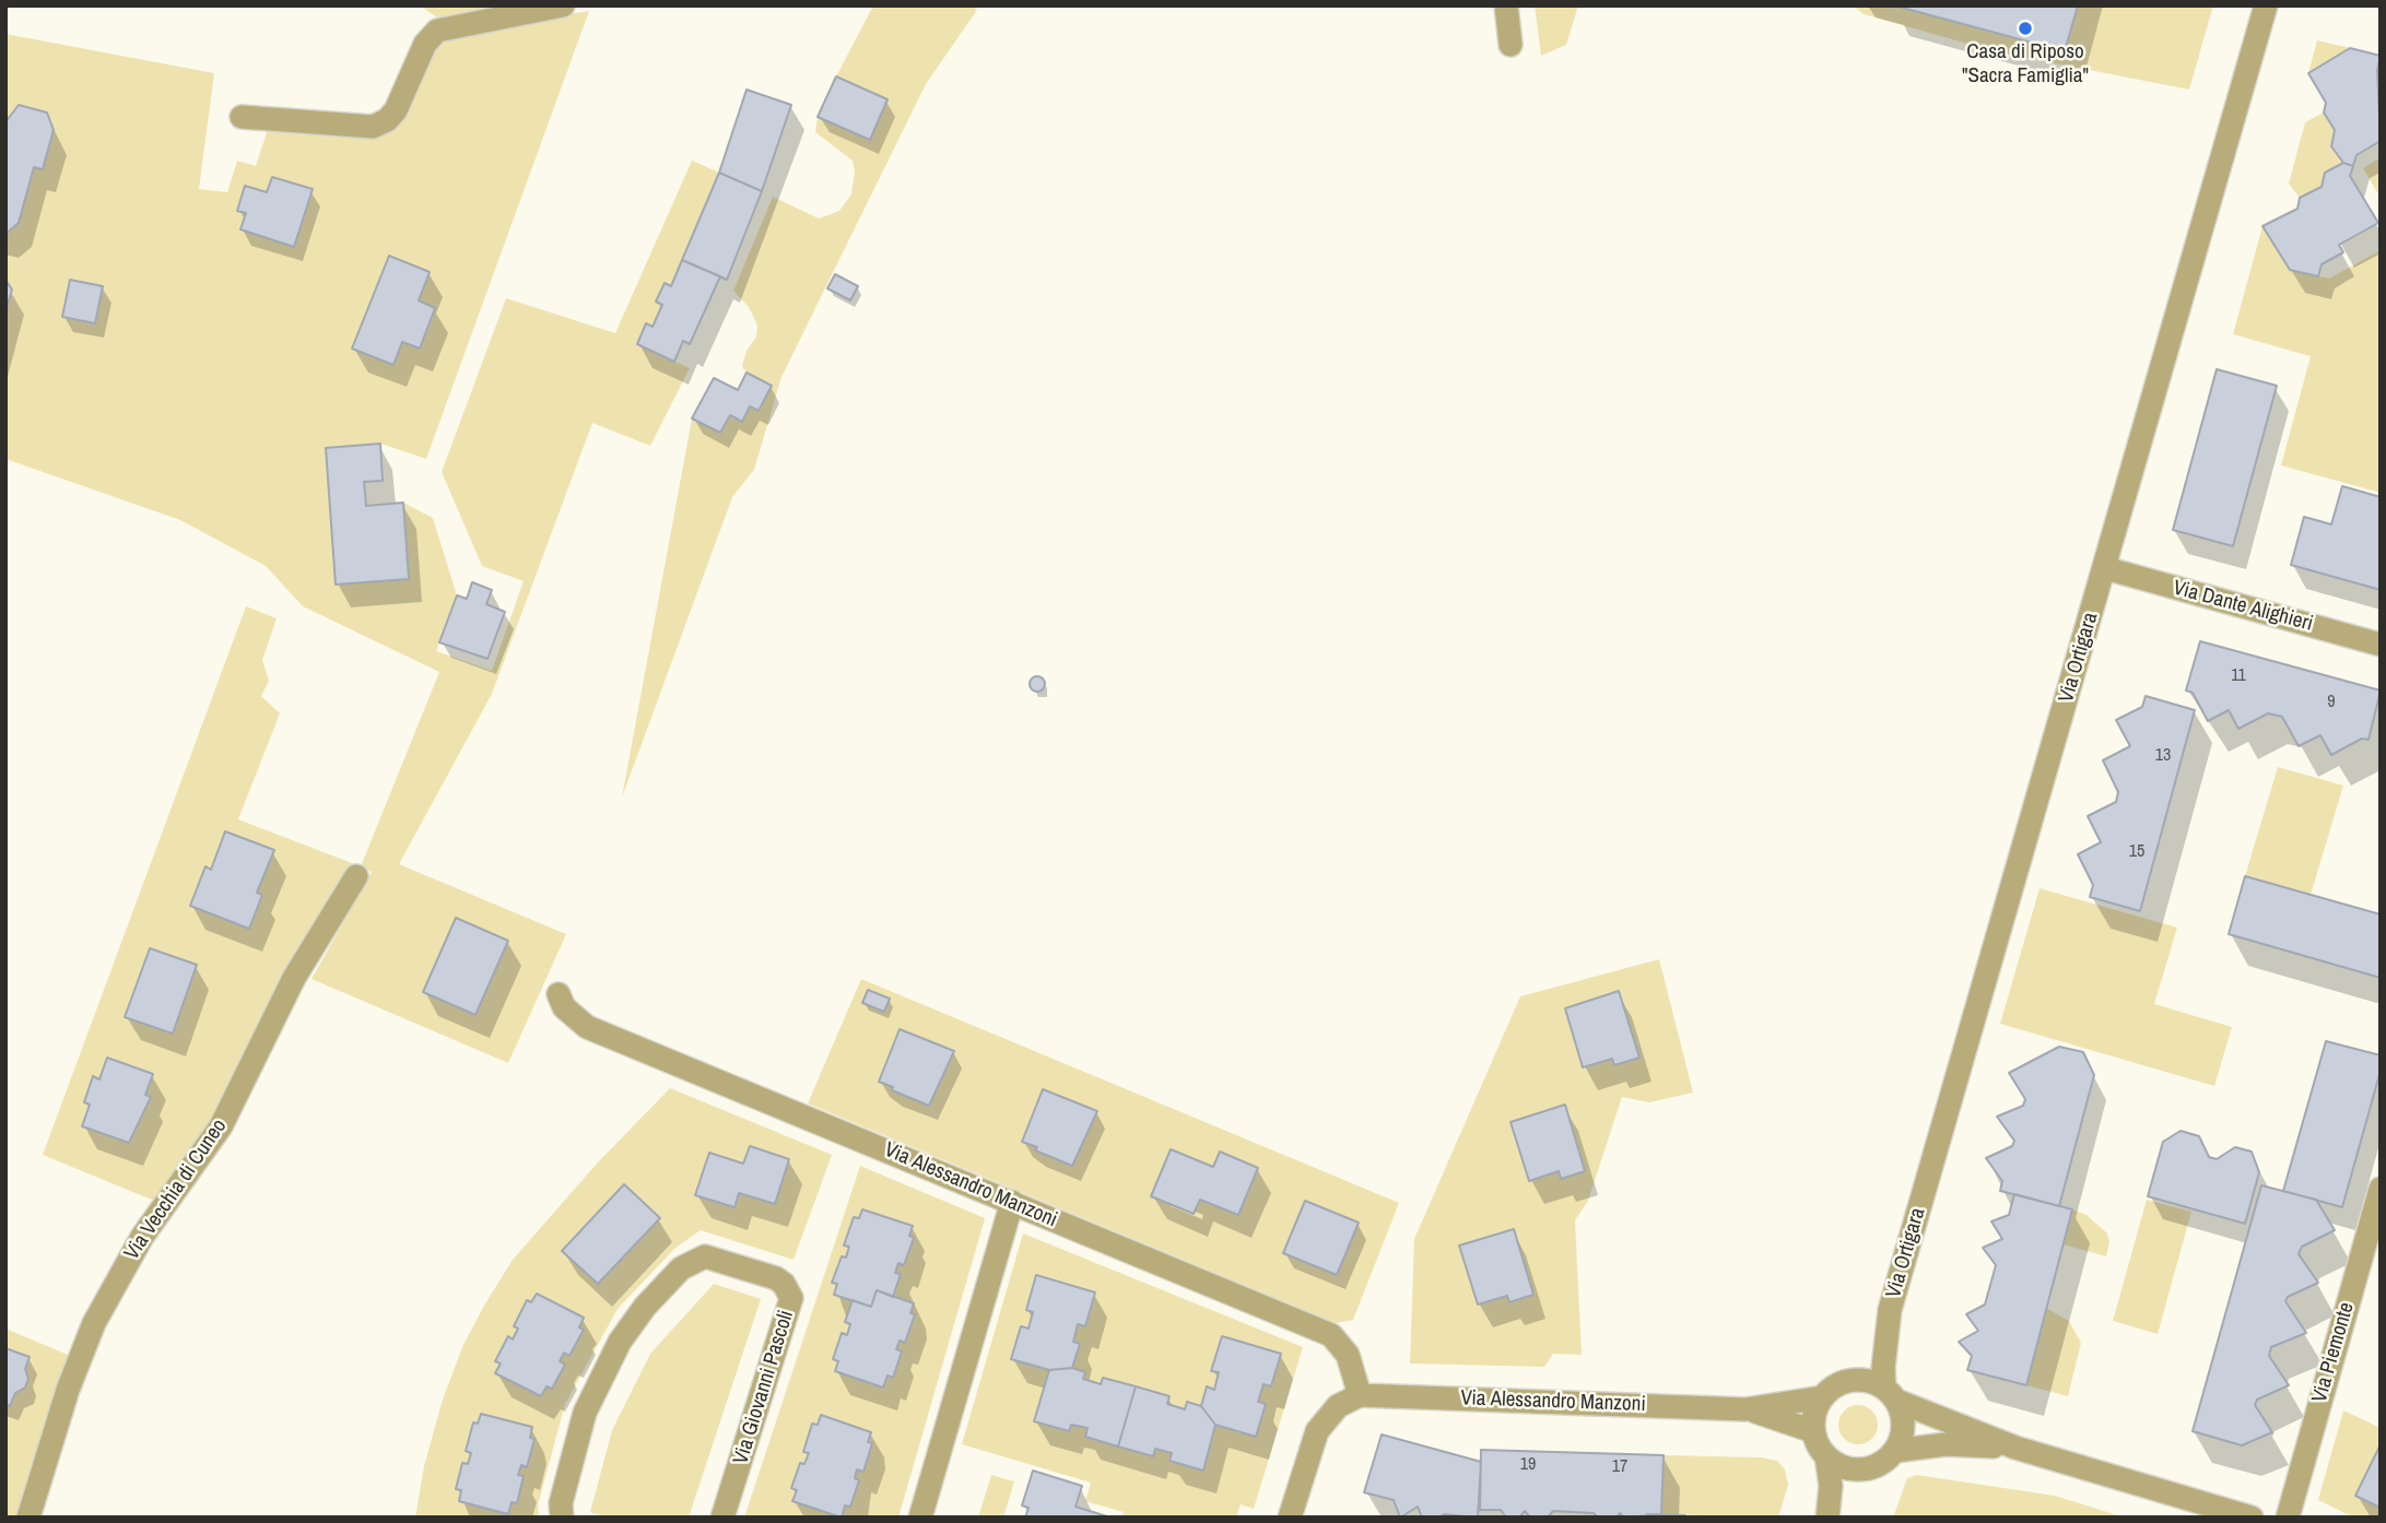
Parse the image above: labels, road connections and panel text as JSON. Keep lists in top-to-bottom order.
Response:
{
  "streets": {
    "street": [
      "Via Dante Alighieri",
      "Via Ortigara",
      "Via Alessandro Manzoni",
      "Via Vecchia di Cuneo",
      "Via Piemonte",
      "Via Giovanni Pascoli"
    ]
  },
  "crossings": [
    ["Via Dante Alighieri", "Via Ortigara"],
    ["Via Ortigara", "Via Alessandro Manzoni"]
  ],
  "places": ["Casa di Riposo \"Sacra Famiglia\""],
  "house_numbers": [
    "11",
    "9",
    "13",
    "15",
    "19",
    "17"
  ]
}
